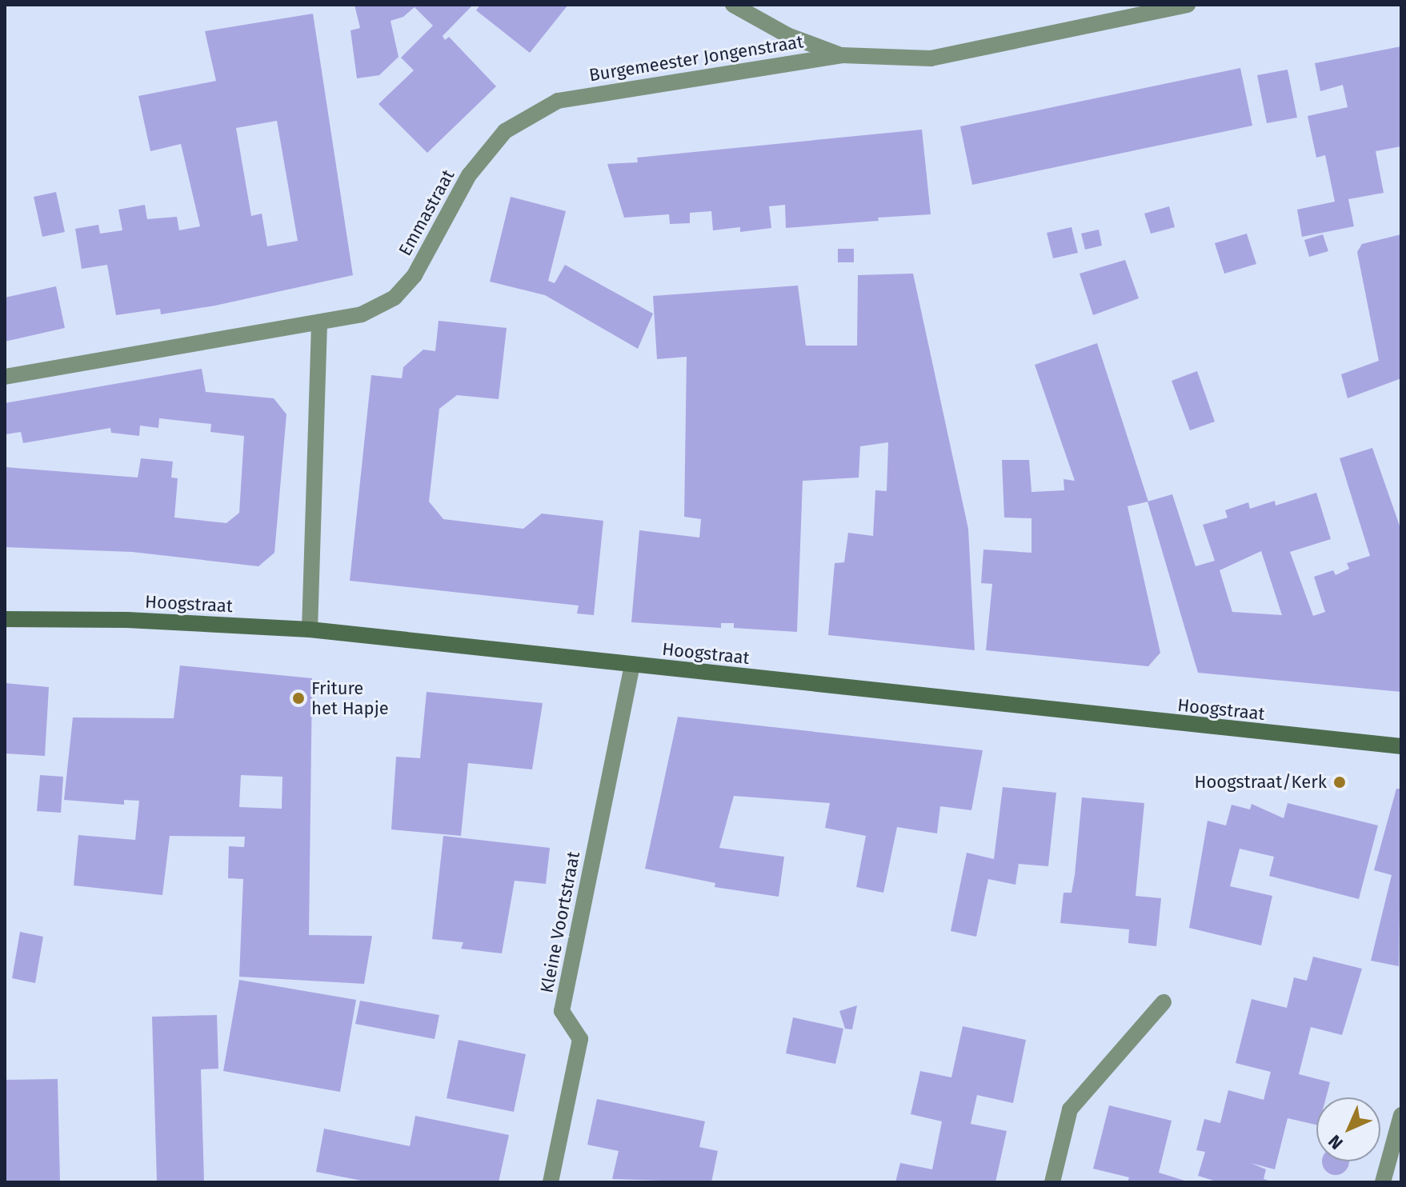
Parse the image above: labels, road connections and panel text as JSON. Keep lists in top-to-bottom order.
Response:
{
  "streets": {
    "main road": ["Hoogstraat"],
    "street": ["Burgemeester Jongenstraat", "Emmastraat", "Kleine Voortstraat"]
  },
  "crossings": [
    ["Burgemeester Jongenstraat", "Emmastraat"],
    ["Hoogstraat", "Kleine Voortstraat"]
  ],
  "places": ["Friture het Hapje", "Hoogstraat/Kerk"],
  "north": "bottom left"
}
